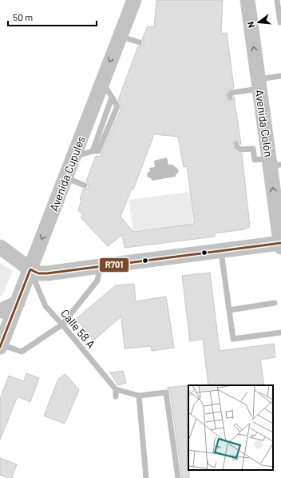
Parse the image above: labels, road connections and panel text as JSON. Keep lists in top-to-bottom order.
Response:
{
  "streets": {
    "street": ["Avenida Colón", "Avenida Cupules"],
    "lane": ["Calle 58 A"]
  },
  "crossings": [
    ["Avenida Cupules", "Calle 58 A"]
  ],
  "one_way": ["Avenida Colón", "Avenida Cupules"],
  "lines": ["transit line R701"],
  "scale_bar": "50 m",
  "north": "left"
}
